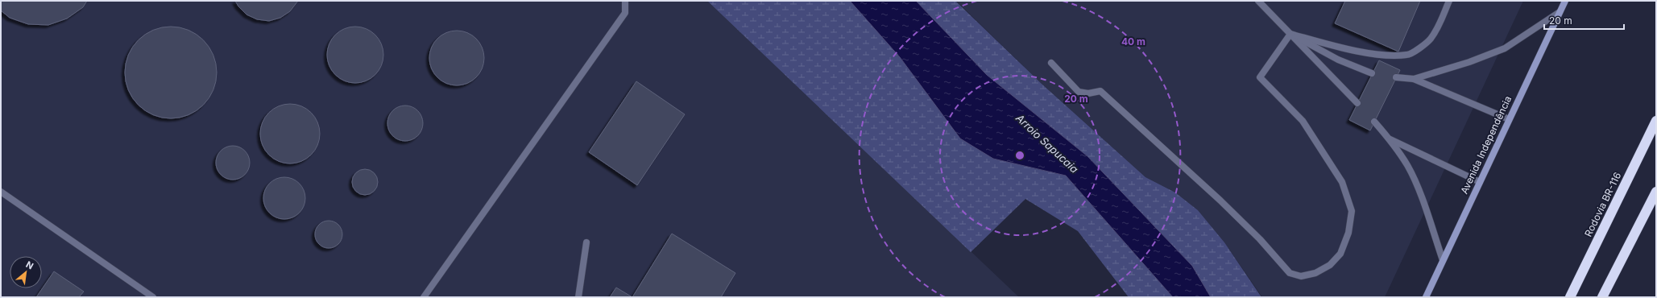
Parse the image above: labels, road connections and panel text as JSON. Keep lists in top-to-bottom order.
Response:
{
  "streets": {
    "highway": ["Rodovia BR-116"],
    "main road": ["Avenida Independência"]
  },
  "water": ["Arroio Sapucaia"],
  "scale_bar": "20 m",
  "north": "top right",
  "rings": ["40 m", "20 m"]
}
